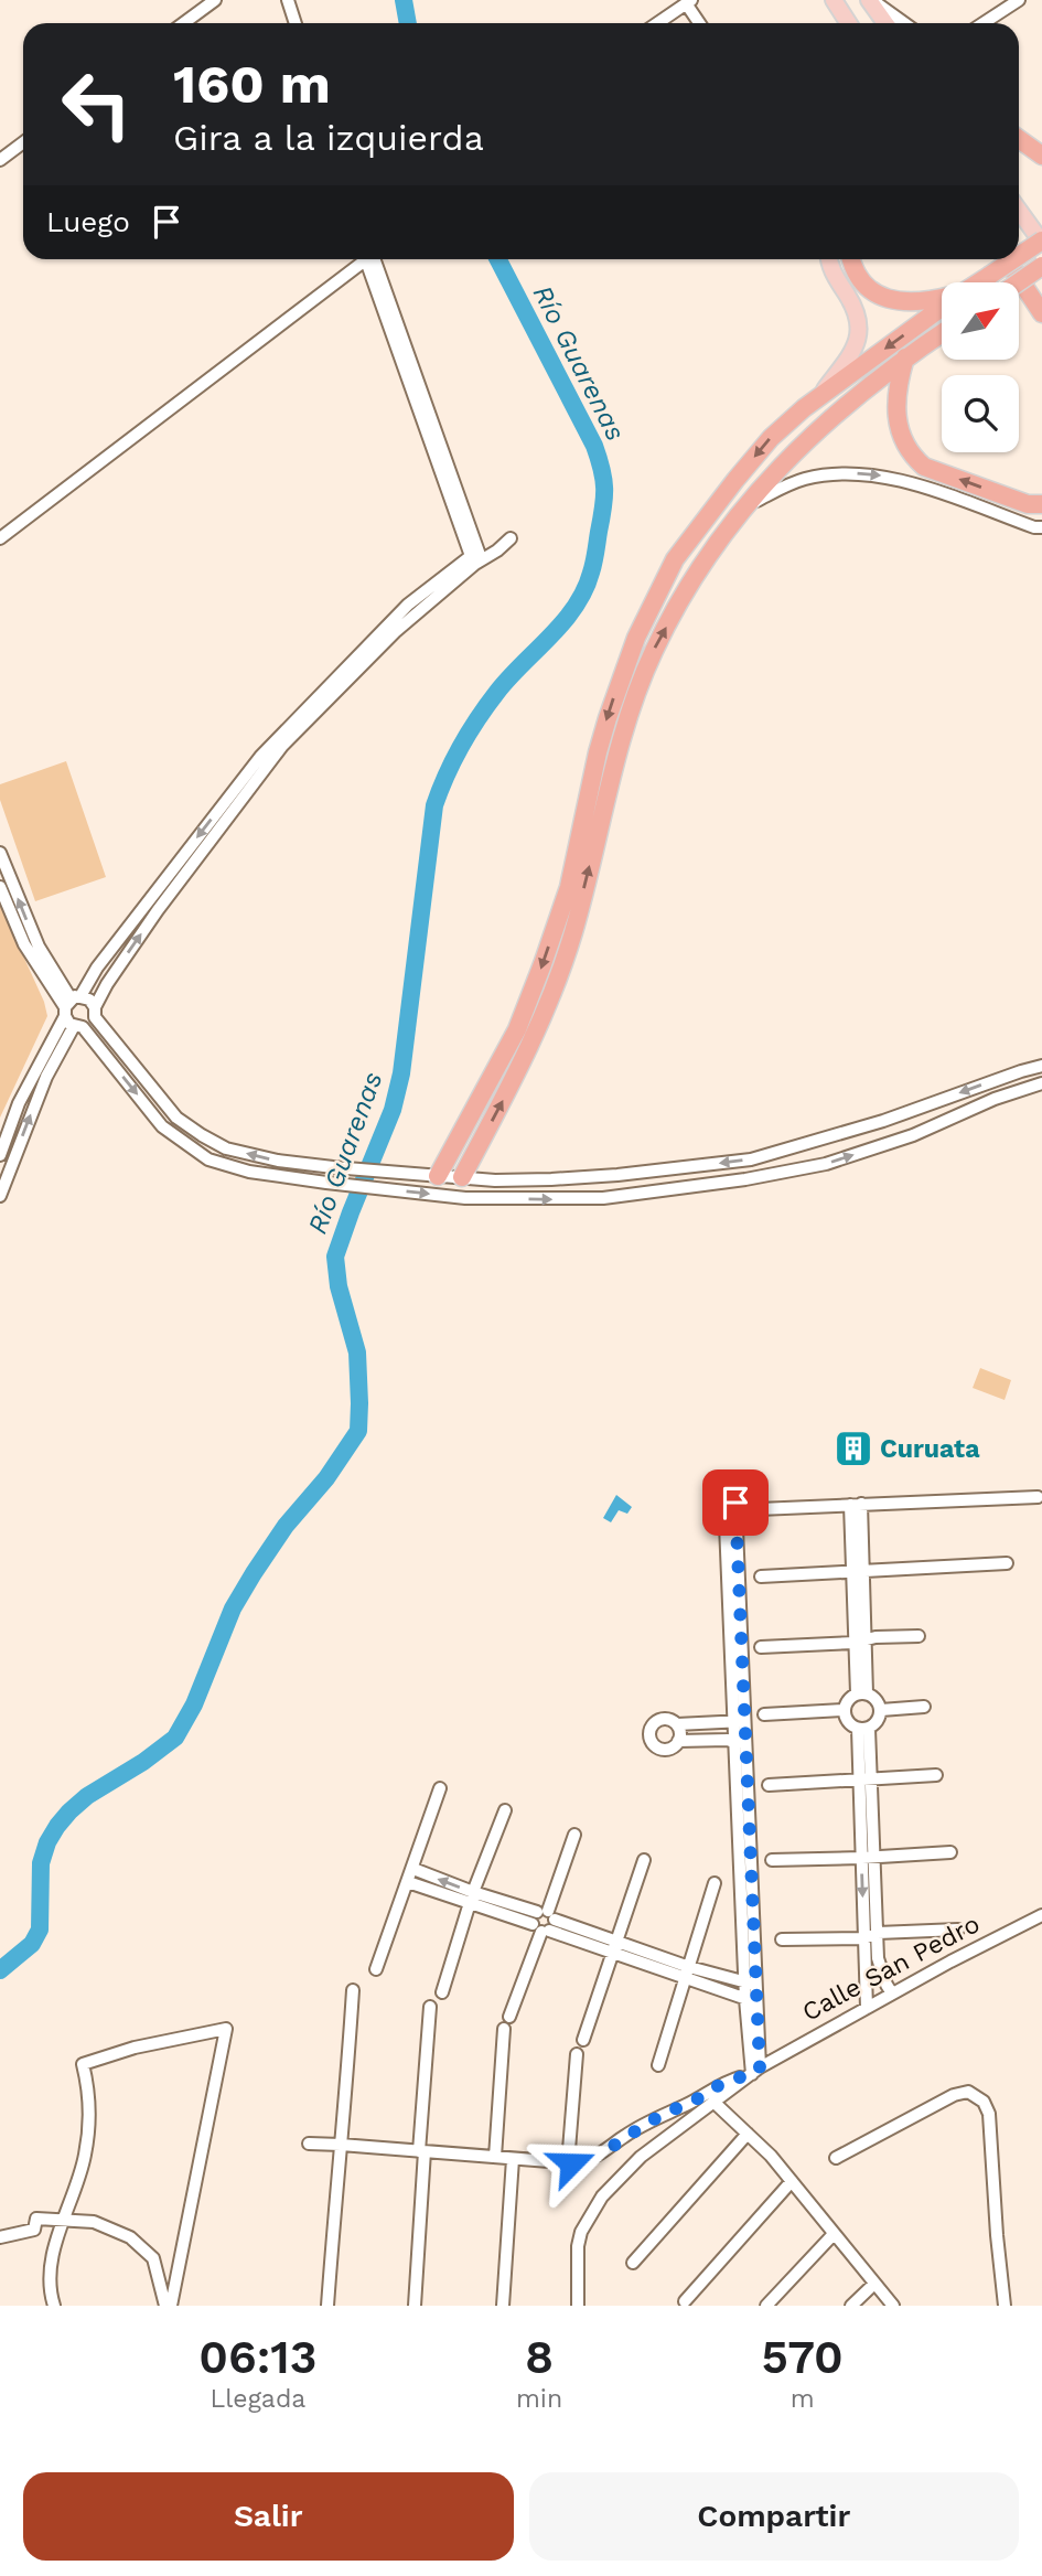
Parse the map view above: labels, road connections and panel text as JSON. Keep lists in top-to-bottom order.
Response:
{
  "streets": {
    "street": ["Calle San Pedro"]
  },
  "water": ["Río Guarenas"],
  "places": {
    "building": ["Curuata"]
  },
  "north": "top right",
  "page": {
    "turn": ["160 m", "Gira a la izquierda"],
    "then": "Luego",
    "eta": [
      "06:13",
      "Llegada",
      "8",
      "min",
      "570",
      "m"
    ],
    "buttons": ["Salir", "Compartir"]
  }
}
